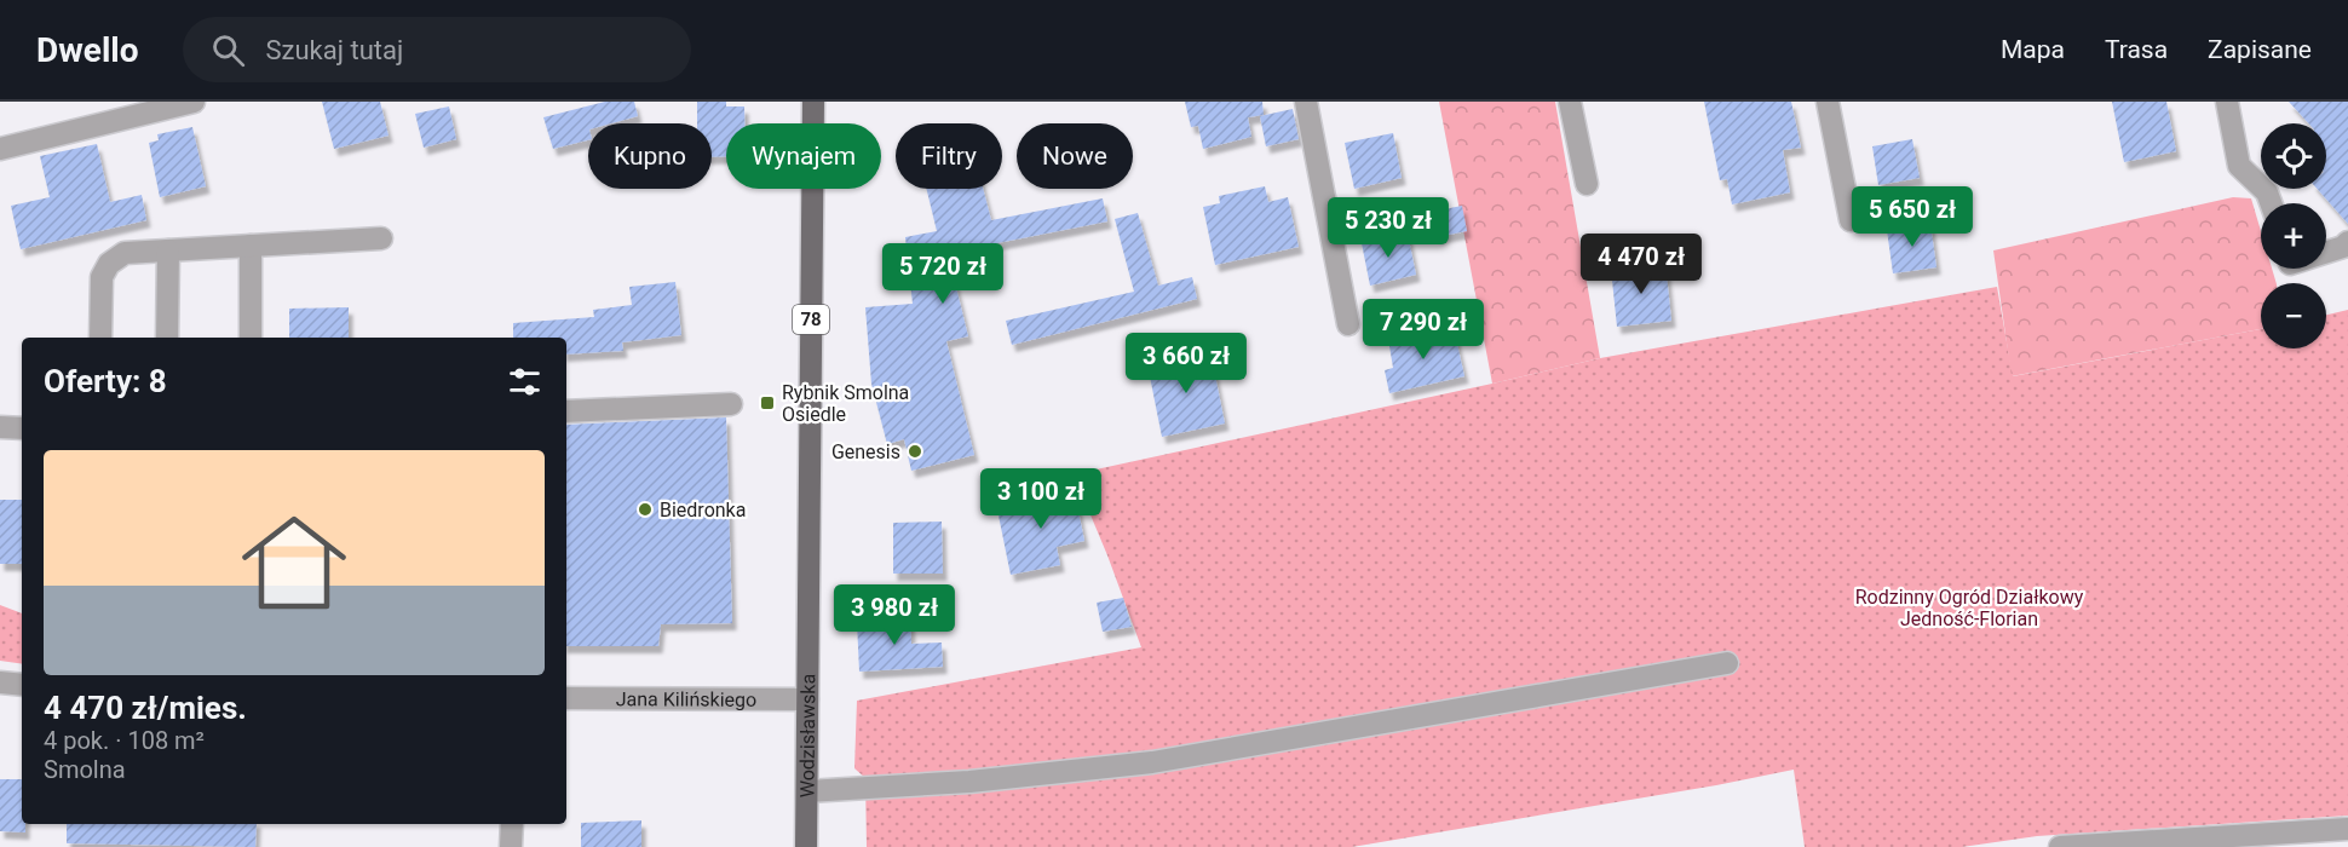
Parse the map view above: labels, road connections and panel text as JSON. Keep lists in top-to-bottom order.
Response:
{
  "streets": {
    "main road": ["78", "Wodzisławska"],
    "street": ["Jana Kilińskiego"]
  },
  "crossings": [
    ["Jana Kilińskiego", "Wodzisławska"]
  ],
  "parks": ["Rodzinny Ogród Działkowy Jedność-Florian"],
  "places": {
    "transit": ["Rybnik Smolna Osiedle"],
    "other": ["Genesis", "Biedronka"]
  },
  "page": {
    "header": "Dwello",
    "search": "Szukaj tutaj",
    "nav": ["Mapa", "Trasa", "Zapisane"],
    "map_buttons": ["+", "−"],
    "chip": [
      "Kupno",
      "Wynajem",
      "Filtry",
      "Nowe"
    ],
    "price": [
      "5 650 zł",
      "5 230 zł",
      "4 470 zł",
      "5 720 zł",
      "7 290 zł",
      "3 660 zł",
      "3 100 zł",
      "3 980 zł"
    ],
    "heading": "Oferty: 8",
    "list": [
      {
        "name": "4 470 zł/mies.",
        "note": "4 pok. · 108 m² · Smolna"
      }
    ]
  }
}
